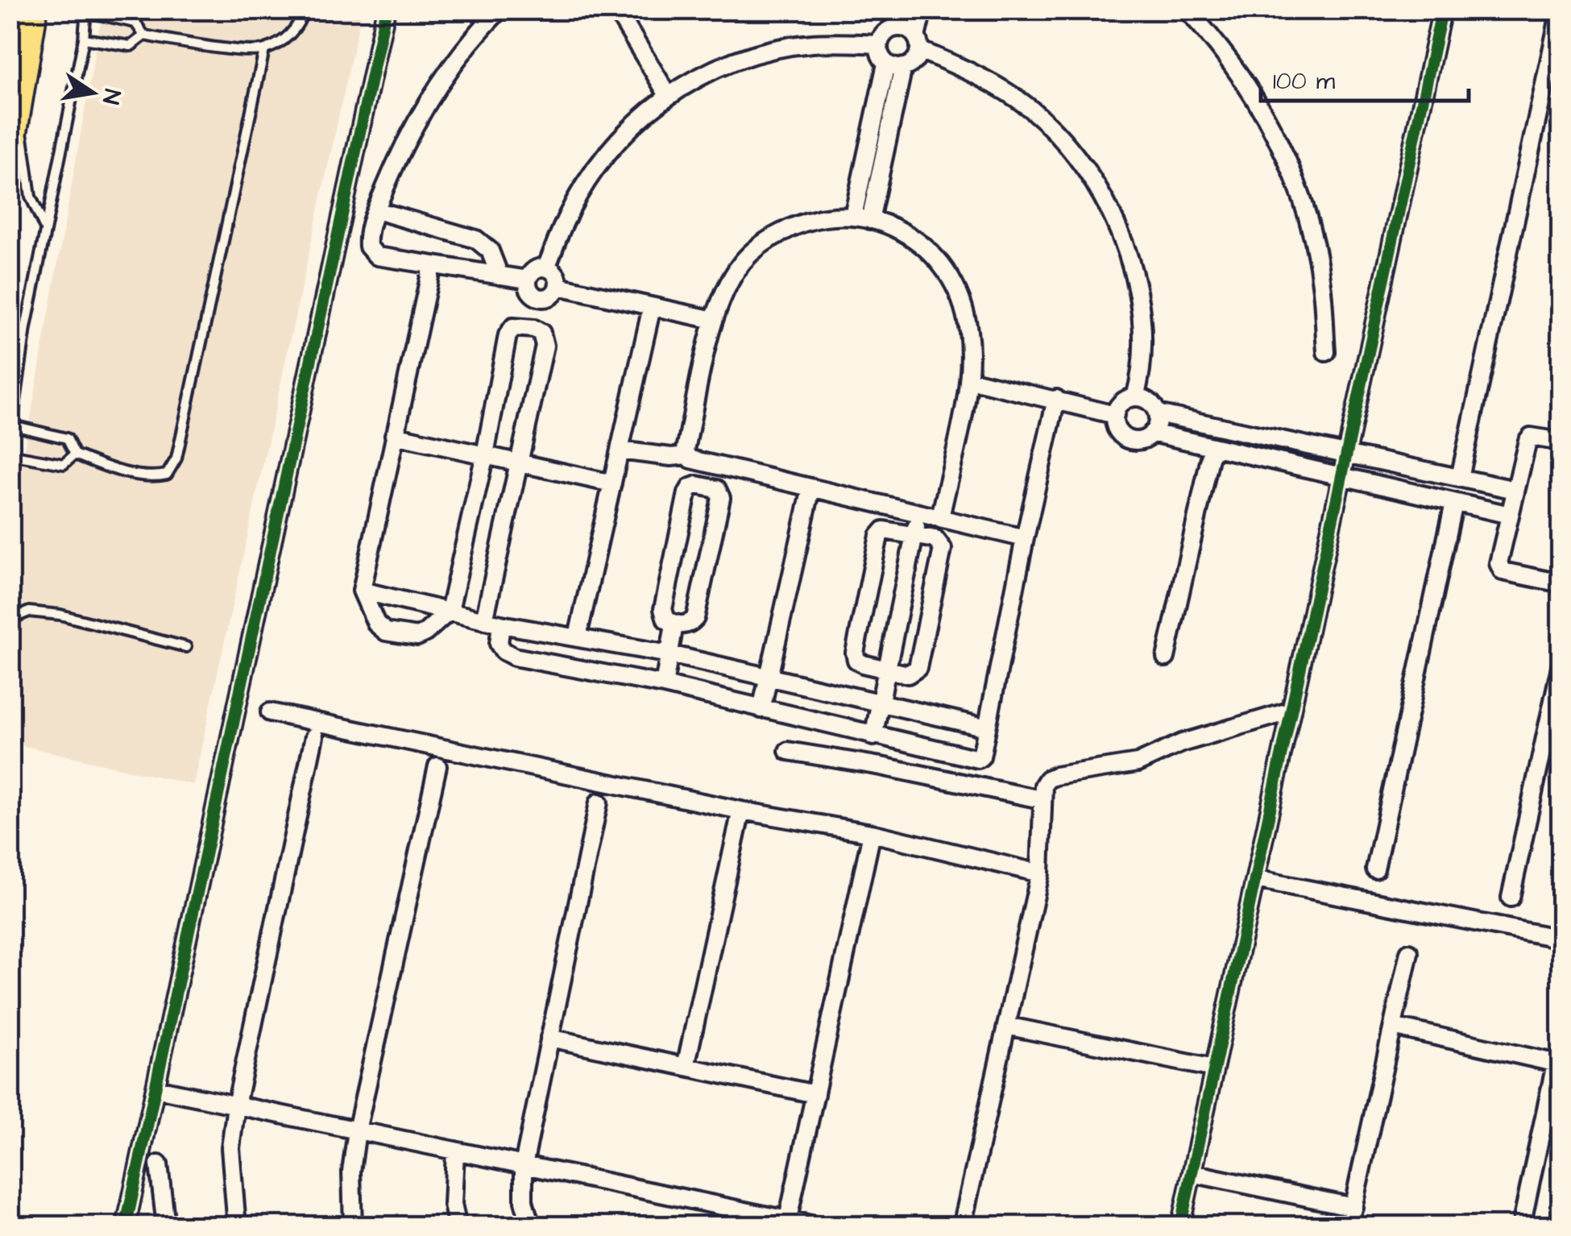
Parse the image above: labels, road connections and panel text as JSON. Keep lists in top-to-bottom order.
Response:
{
  "scale_bar": "100 m",
  "north": "right"
}
